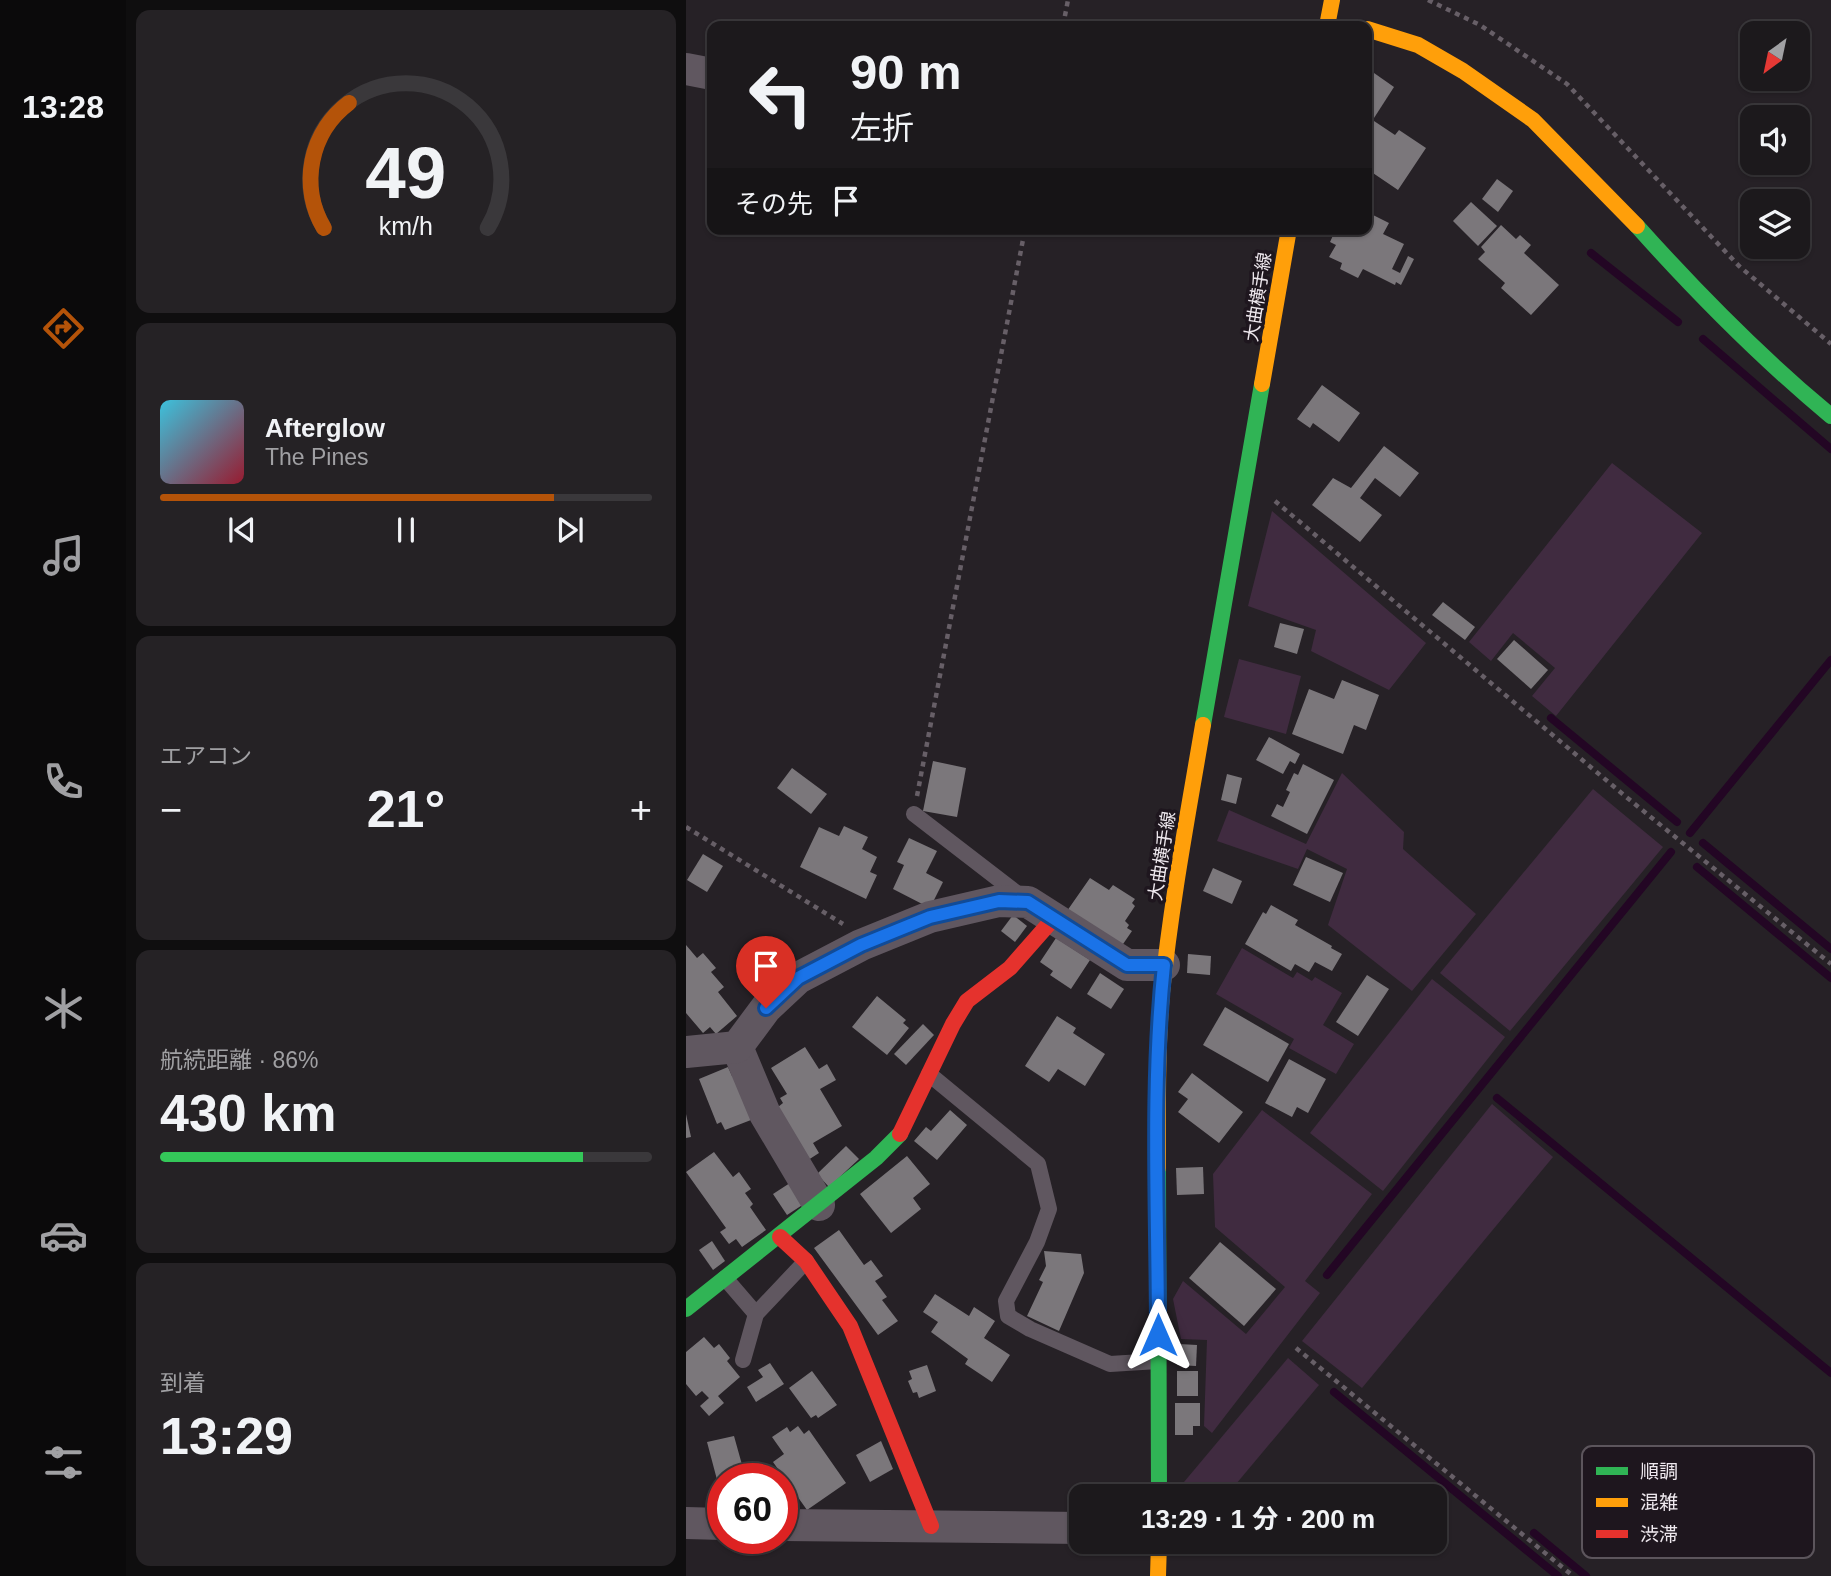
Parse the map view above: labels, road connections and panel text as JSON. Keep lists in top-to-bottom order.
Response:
{
  "streets": {
    "street": ["大曲横手線"]
  },
  "legend": ["順調", "混雑", "渋滞"],
  "north": "bottom left",
  "page": {
    "tabs": "13:28",
    "turn": ["90 m", "左折"],
    "then": "その先",
    "song": ["Afterglow", "The Pines"],
    "tile": [
      "エアコン",
      ["航続距離 · 86%", "430 km"],
      ["到着", "13:29"]
    ],
    "heat": ["−", "21°", "+"],
    "limit": "60",
    "trip": "13:29 · 1 分 · 200 m",
    "gauge": ["49", "km/h"]
  }
}
